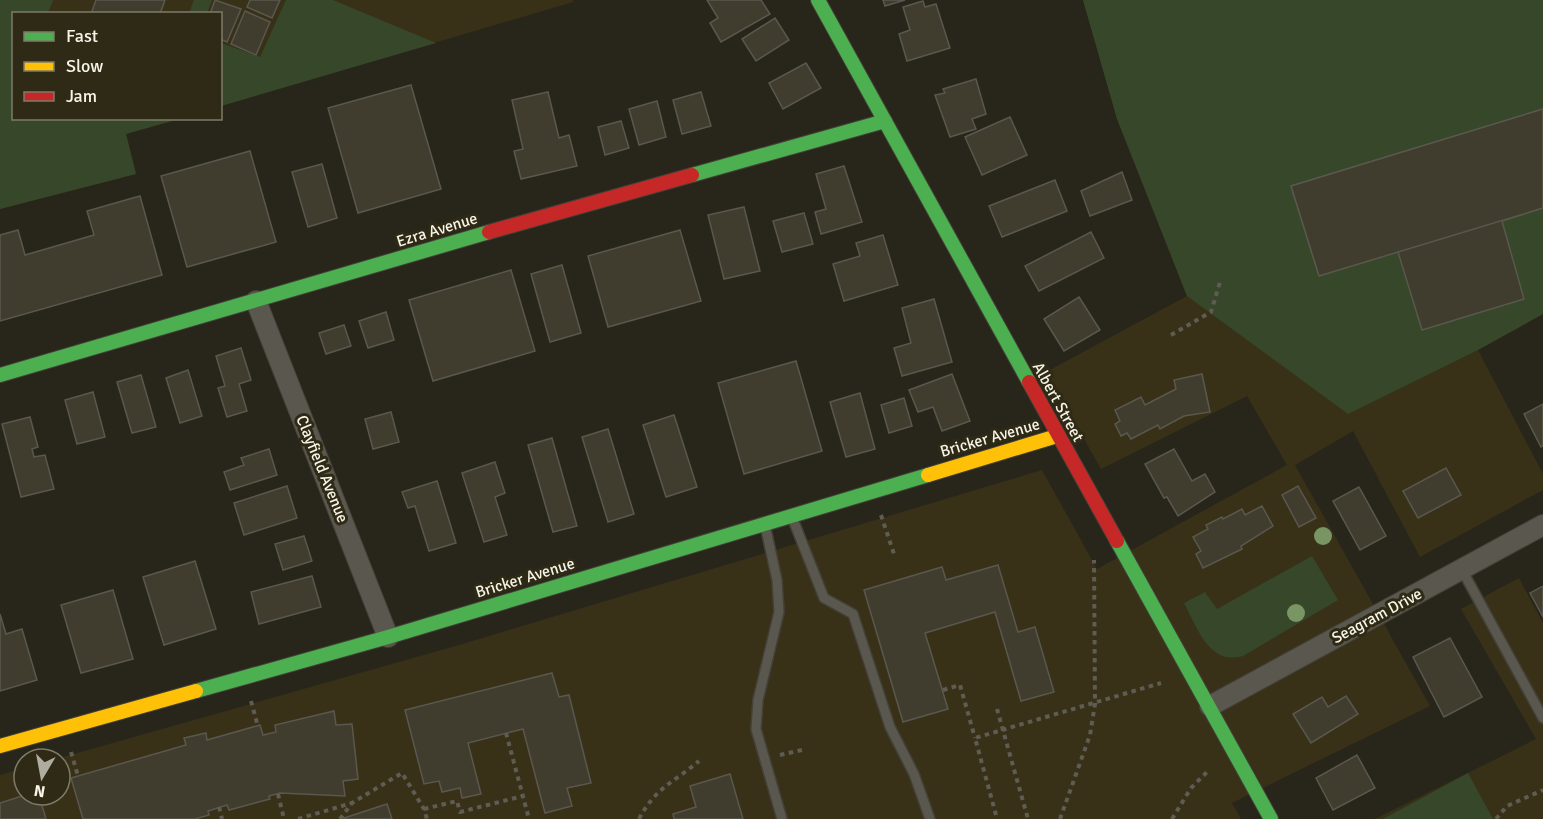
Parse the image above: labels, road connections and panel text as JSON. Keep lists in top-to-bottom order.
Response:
{
  "streets": {
    "street": [
      "Ezra Avenue",
      "Albert Street",
      "Bricker Avenue",
      "Clayfield Avenue",
      "Seagram Drive"
    ]
  },
  "crossings": [
    ["Ezra Avenue", "Albert Street"],
    ["Ezra Avenue", "Clayfield Avenue"],
    ["Albert Street", "Bricker Avenue"],
    ["Albert Street", "Seagram Drive"],
    ["Bricker Avenue", "Clayfield Avenue"]
  ],
  "legend": ["Fast", "Slow", "Jam"],
  "north": "bottom"
}
